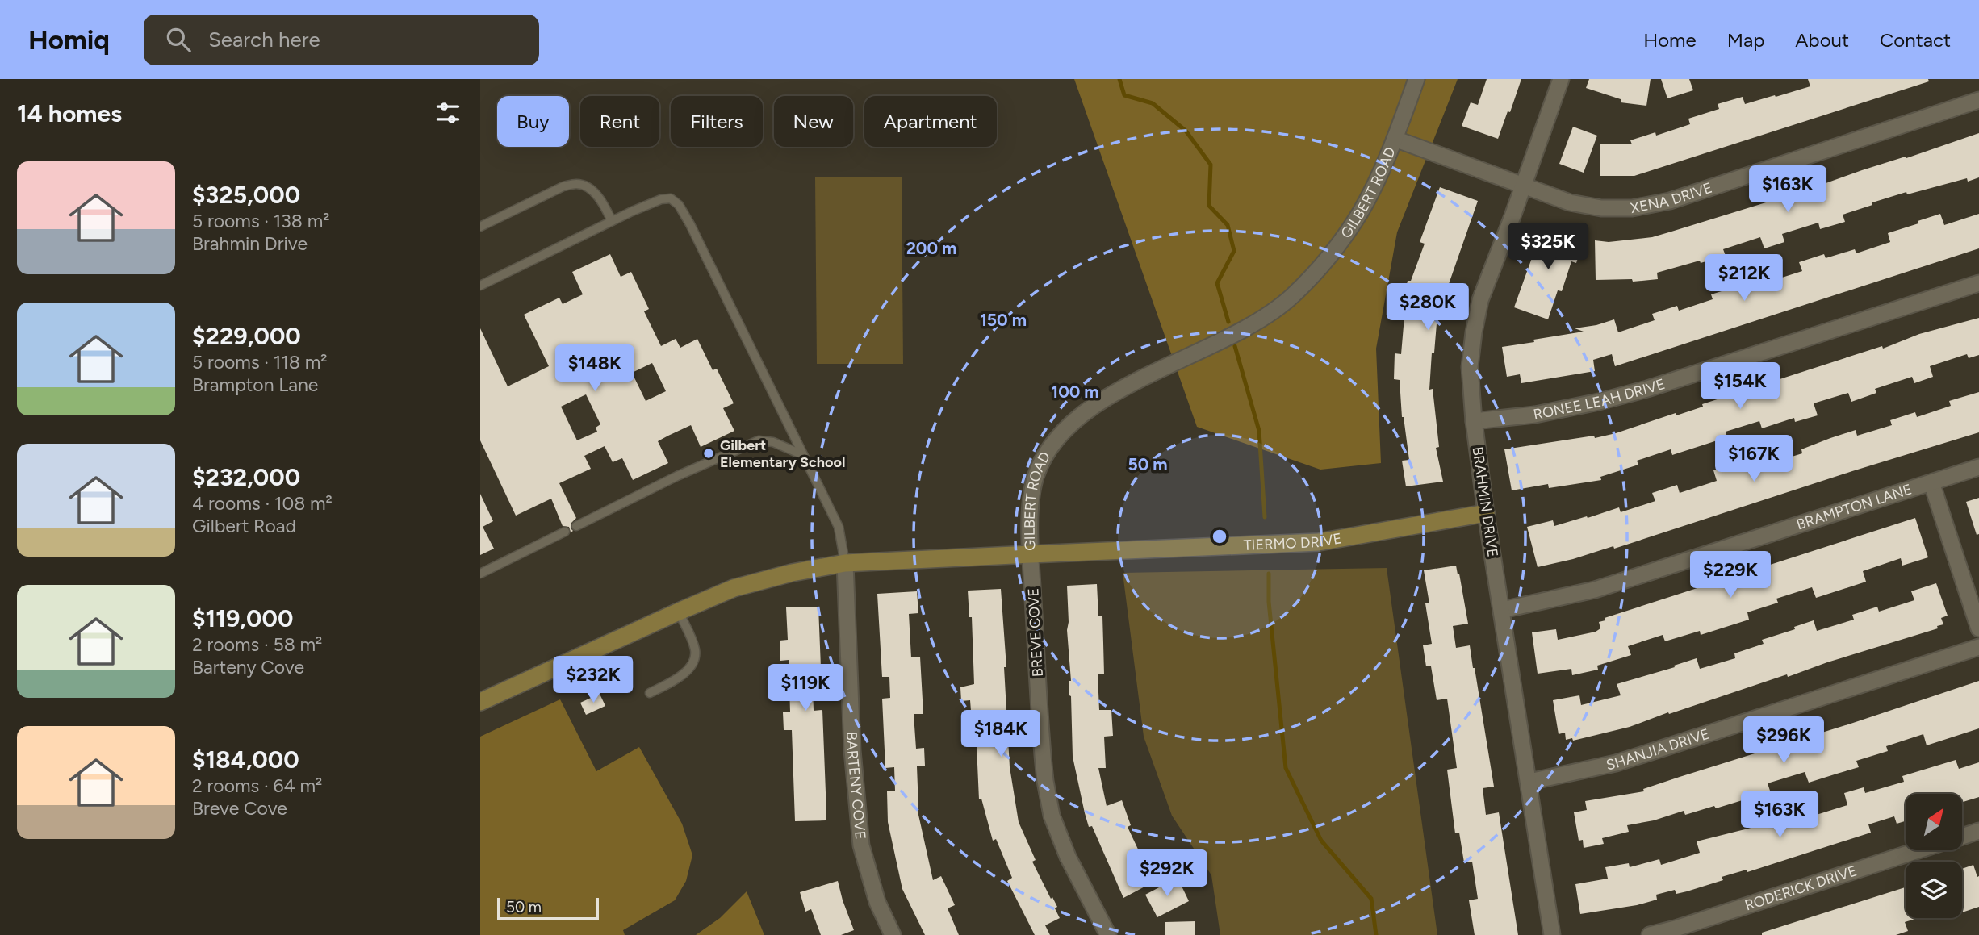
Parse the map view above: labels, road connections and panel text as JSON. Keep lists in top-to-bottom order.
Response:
{
  "streets": {
    "street": [
      "GILBERT ROAD",
      "XENA DRIVE",
      "RONEE LEAH DRIVE",
      "BRAHMIN DRIVE",
      "BRAMPTON LANE",
      "TIERMO DRIVE",
      "BREVE COVE",
      "SHANJIA DRIVE",
      "BARTENY COVE",
      "RODERICK DRIVE"
    ]
  },
  "crossings": [
    ["GILBERT ROAD", "XENA DRIVE"],
    ["GILBERT ROAD", "TIERMO DRIVE"],
    ["GILBERT ROAD", "BREVE COVE"],
    ["GILBERT ROAD", "BARTENY COVE"],
    ["XENA DRIVE", "BRAHMIN DRIVE"],
    ["RONEE LEAH DRIVE", "BRAHMIN DRIVE"],
    ["BRAHMIN DRIVE", "BRAMPTON LANE"],
    ["BRAHMIN DRIVE", "TIERMO DRIVE"],
    ["BRAHMIN DRIVE", "SHANJIA DRIVE"],
    ["TIERMO DRIVE", "BREVE COVE"]
  ],
  "places": ["Gilbert Elementary School"],
  "scale_bar": "50 m",
  "north": "top right",
  "page": {
    "header": "Homiq",
    "search": "Search here",
    "nav": [
      "Home",
      "Map",
      "About",
      "Contact"
    ],
    "heading": "14 homes",
    "chip": [
      "Buy",
      "Rent",
      "Filters",
      "New",
      "Apartment"
    ],
    "list": [
      {
        "name": "$325,000",
        "note": "5 rooms · 138 m² · Brahmin Drive"
      },
      {
        "name": "$229,000",
        "note": "5 rooms · 118 m² · Brampton Lane"
      },
      {
        "name": "$232,000",
        "note": "4 rooms · 108 m² · Gilbert Road"
      },
      {
        "name": "$119,000",
        "note": "2 rooms · 58 m² · Barteny Cove"
      },
      {
        "name": "$184,000",
        "note": "2 rooms · 64 m² · Breve Cove"
      }
    ],
    "price": [
      "$163K",
      "$325K",
      "$212K",
      "$280K",
      "$148K",
      "$154K",
      "$167K",
      "$229K",
      "$232K",
      "$119K",
      "$184K",
      "$296K",
      "$163K",
      "$292K"
    ],
    "scale": "50 m"
  },
  "rings": [
    "200 m",
    "150 m",
    "100 m",
    "50 m"
  ]
}
